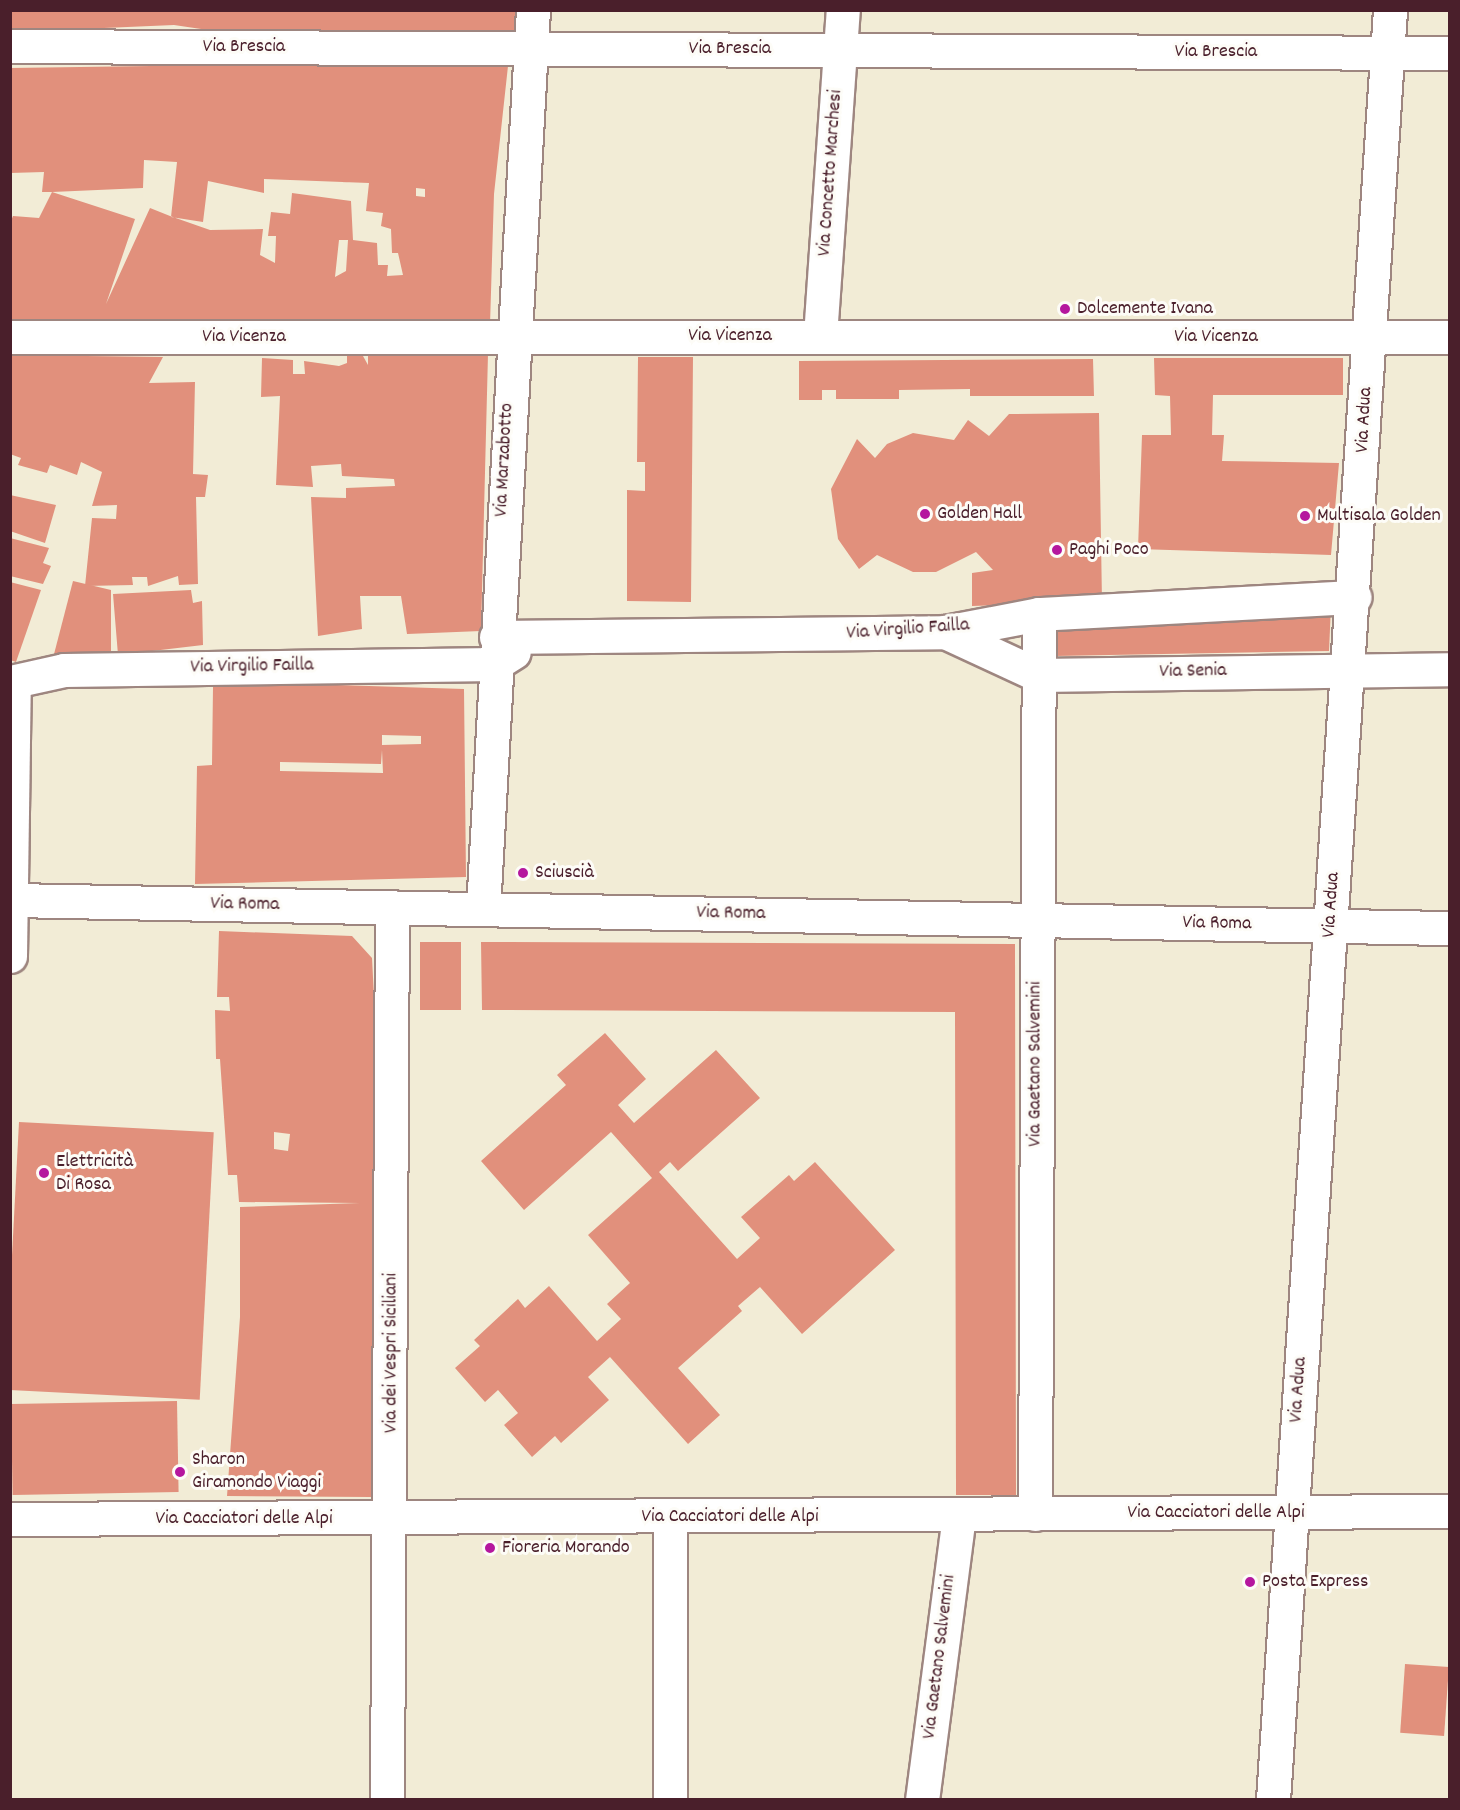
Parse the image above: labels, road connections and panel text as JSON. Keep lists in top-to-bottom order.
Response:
{
  "streets": {
    "street": [
      "Via Brescia",
      "Via Concetto Marchesi",
      "Via Vicenza",
      "Via Adua",
      "Via Marzabotto",
      "Via Virgilio Failla",
      "Via Senia",
      "Via Roma",
      "Via Gaetano Salvemini",
      "Via dei Vespri Siciliani",
      "Via Cacciatori delle Alpi"
    ]
  },
  "crossings": [
    ["Via Brescia", "Via Concetto Marchesi"],
    ["Via Brescia", "Via Adua"],
    ["Via Brescia", "Via Marzabotto"],
    ["Via Concetto Marchesi", "Via Vicenza"],
    ["Via Vicenza", "Via Adua"],
    ["Via Vicenza", "Via Marzabotto"],
    ["Via Adua", "Via Virgilio Failla"],
    ["Via Adua", "Via Senia"],
    ["Via Adua", "Via Roma"],
    ["Via Adua", "Via Cacciatori delle Alpi"],
    ["Via Marzabotto", "Via Virgilio Failla"],
    ["Via Marzabotto", "Via Roma"],
    ["Via Virgilio Failla", "Via Senia"],
    ["Via Virgilio Failla", "Via Gaetano Salvemini"],
    ["Via Senia", "Via Gaetano Salvemini"],
    ["Via Roma", "Via Gaetano Salvemini"],
    ["Via Roma", "Via dei Vespri Siciliani"],
    ["Via Gaetano Salvemini", "Via Cacciatori delle Alpi"],
    ["Via dei Vespri Siciliani", "Via Cacciatori delle Alpi"]
  ],
  "places": [
    "Dolcemente Ivana",
    "Golden Hall",
    "Multisala Golden",
    "Paghi Poco",
    "Sciuscià",
    "Elettricità Di Rosa",
    "Sharon Giramondo Viaggi",
    "Fioreria Morando",
    "Posta Express"
  ]
}
